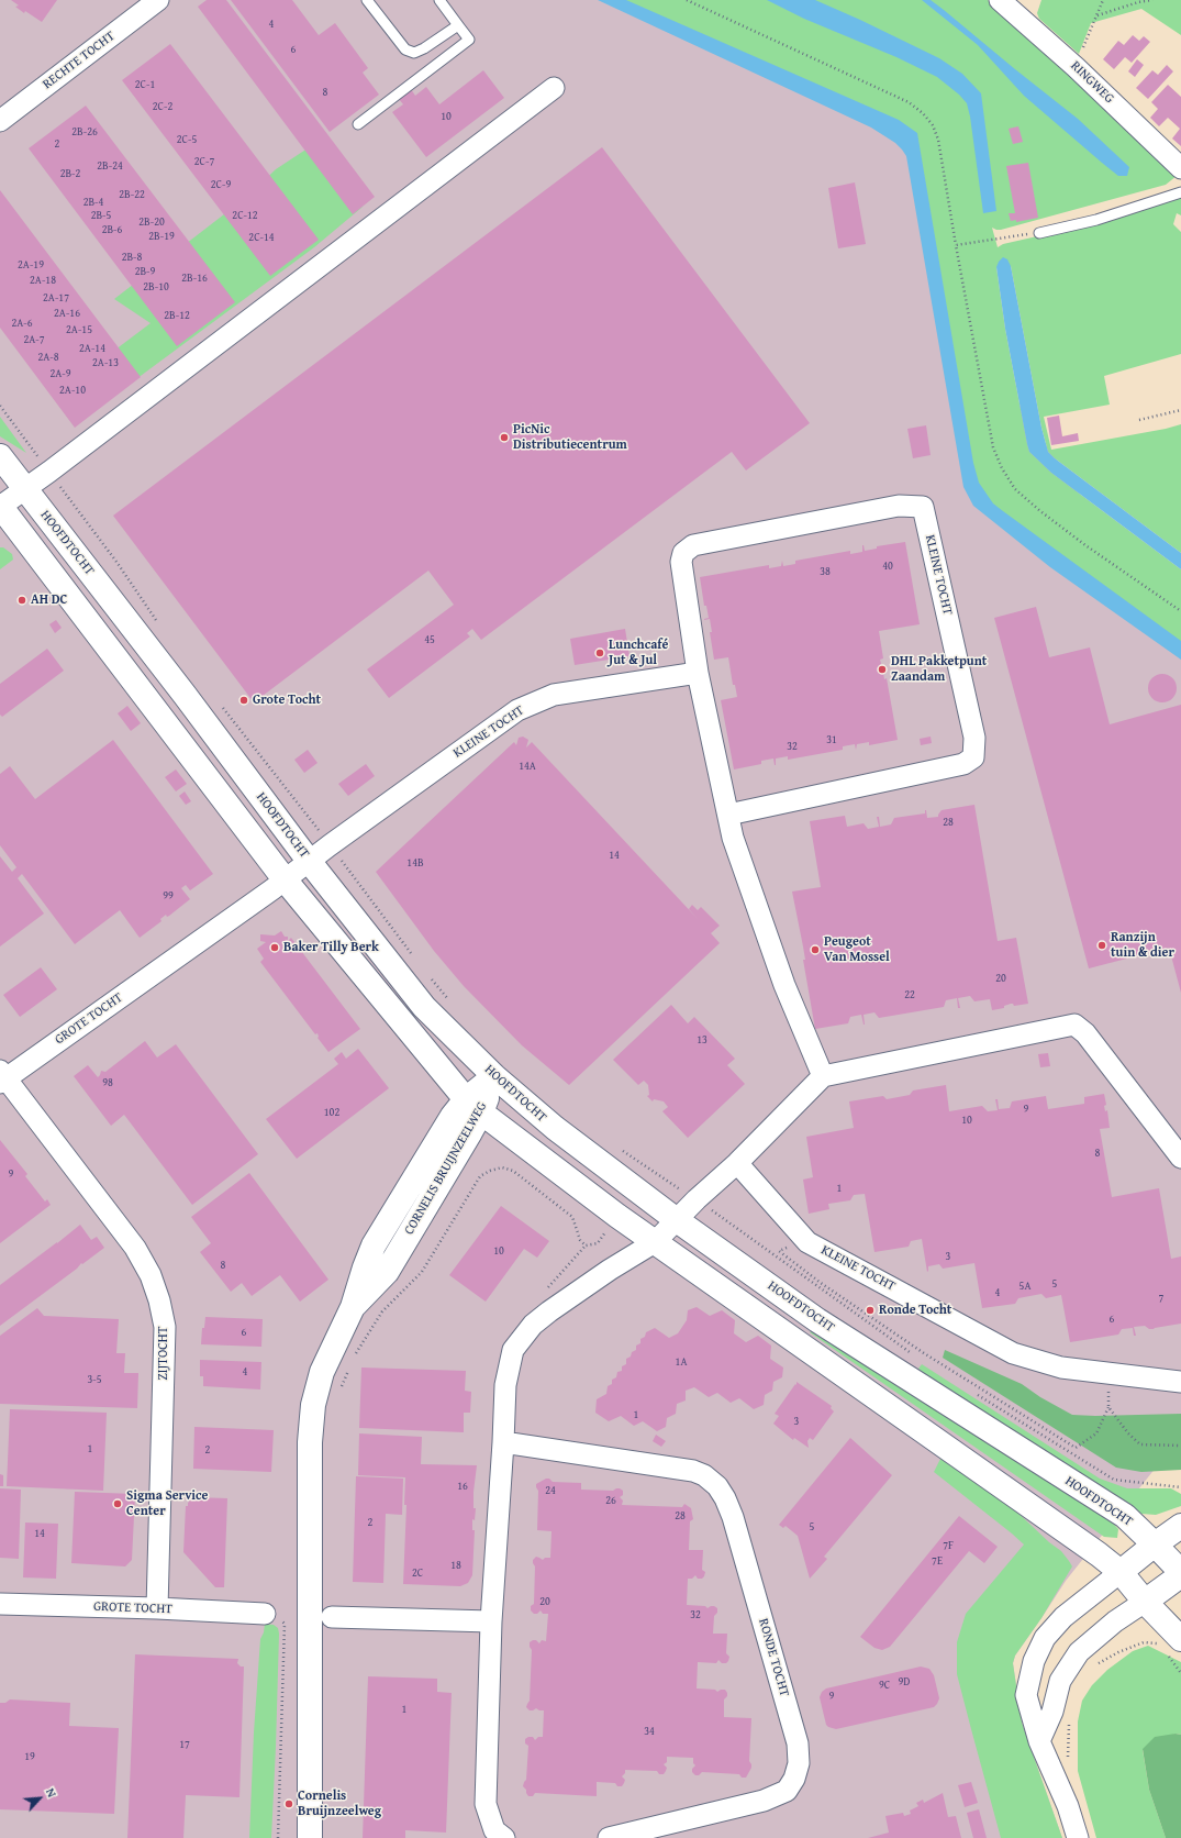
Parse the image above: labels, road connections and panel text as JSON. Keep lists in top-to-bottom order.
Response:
{
  "streets": {
    "main road": ["HOOFDTOCHT", "CORNELIS BRUIJNZEELWEG"],
    "street": [
      "RECHTE TOCHT",
      "RINGWEG",
      "KLEINE TOCHT",
      "GROTE TOCHT",
      "ZIJTOCHT",
      "RONDE TOCHT"
    ]
  },
  "crossings": [
    ["HOOFDTOCHT", "KLEINE TOCHT"],
    ["HOOFDTOCHT", "GROTE TOCHT"],
    ["HOOFDTOCHT", "CORNELIS BRUIJNZEELWEG"],
    ["KLEINE TOCHT", "GROTE TOCHT"],
    ["GROTE TOCHT", "ZIJTOCHT"]
  ],
  "places": [
    "PicNic Distributiecentrum",
    "AH DC",
    "Lunchcafé Jut & Jul",
    "DHL Pakketpunt Zaandam",
    "Grote Tocht",
    "Ranzijn tuin & dier",
    "Baker Tilly Berk",
    "Peugeot Van Mossel",
    "Ronde Tocht",
    "Sigma Service Center",
    "Cornelis Bruijnzeelweg"
  ],
  "house_numbers": [
    "4",
    "6",
    "2C-1",
    "8",
    "2C-2",
    "10",
    "2B-26",
    "2C-5",
    "2",
    "2C-7",
    "2B-24",
    "2B-2",
    "2C-9",
    "2B-22",
    "2B-4",
    "2B-5",
    "2C-12",
    "2B-20",
    "2B-6",
    "2B-19",
    "2C-14",
    "2B-8",
    "2A-19",
    "2B-9",
    "2B-16",
    "2A-18",
    "2B-10",
    "2A-17",
    "2A-16",
    "2B-12",
    "2A-6",
    "2A-15",
    "2A-7",
    "2A-14",
    "2A-8",
    "2A-13",
    "2A-9",
    "2A-10",
    "40",
    "38",
    "45",
    "31",
    "32",
    "14A",
    "28",
    "14",
    "14B",
    "99",
    "20",
    "22",
    "13",
    "98",
    "9",
    "102",
    "10",
    "8",
    "9",
    "1",
    "10",
    "3",
    "8",
    "5",
    "5A",
    "4",
    "7",
    "6",
    "6",
    "1A",
    "4",
    "3-5",
    "1",
    "3",
    "1",
    "2",
    "16",
    "24",
    "26",
    "28",
    "2",
    "5",
    "14",
    "7F",
    "7E",
    "18",
    "2C",
    "20",
    "32",
    "9D",
    "9C",
    "9",
    "1",
    "34",
    "17",
    "19"
  ],
  "north": "top right"
}
